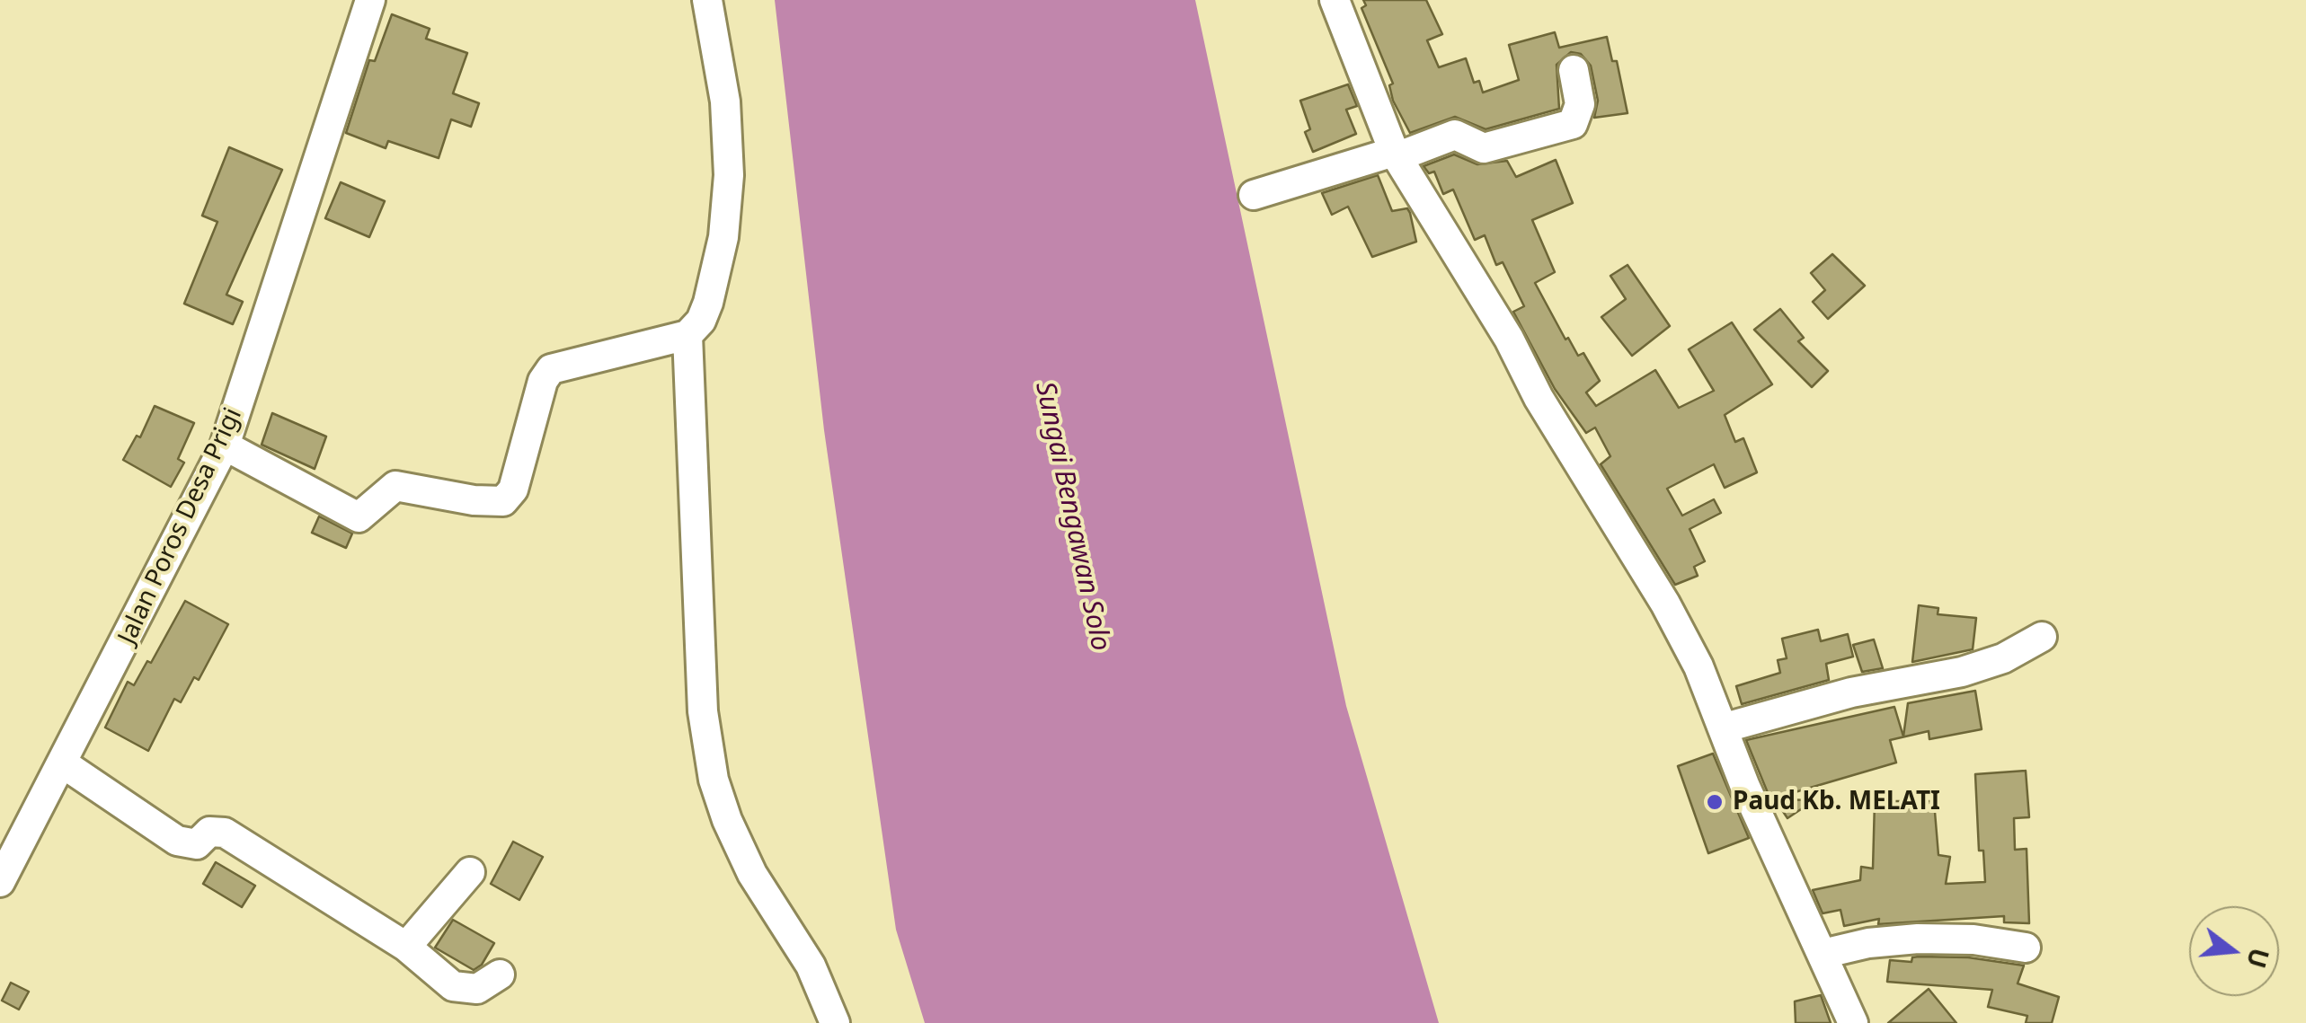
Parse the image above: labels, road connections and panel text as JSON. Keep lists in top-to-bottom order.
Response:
{
  "streets": {
    "street": ["Jalan Poros Desa Prigi"]
  },
  "water": ["Sungai Bengawan Solo"],
  "places": ["Paud Kb. MELATI"],
  "north": "right"
}
